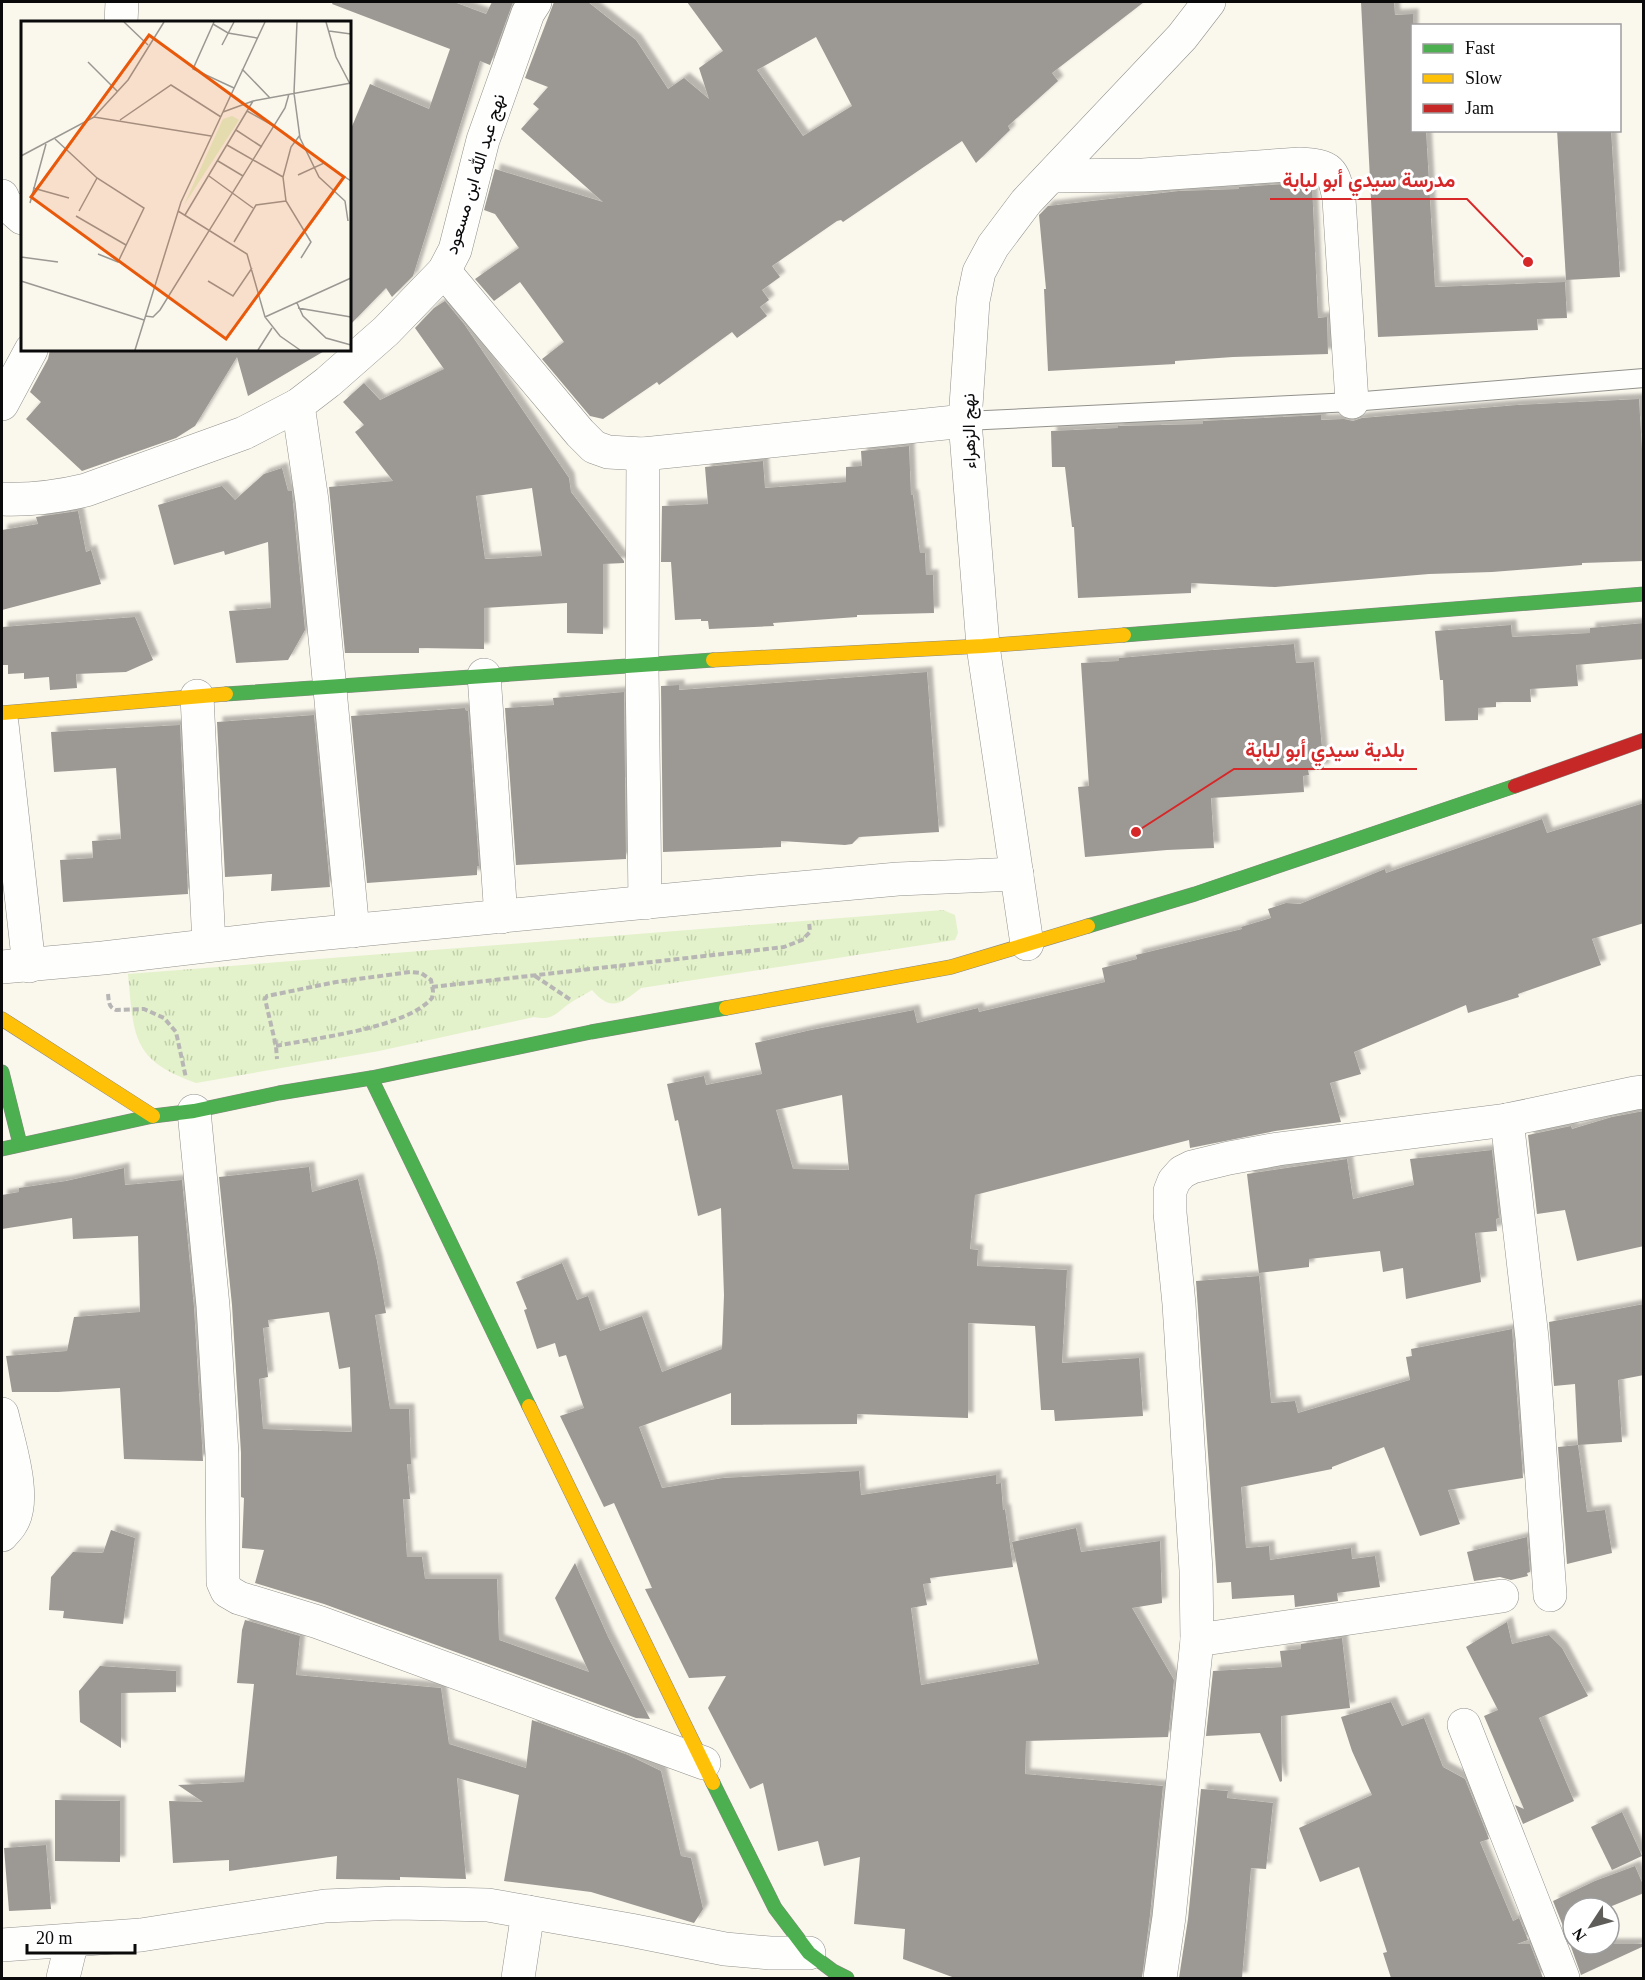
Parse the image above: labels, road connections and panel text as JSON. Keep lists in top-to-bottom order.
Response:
{
  "streets": {
    "street": ["نهج عبد الله ابن مسعود", "نهج الزهراء"]
  },
  "places": ["مدرسة سيدي أبو لبابة", "بلدية سيدي أبو لبابة"],
  "legend": ["Fast", "Slow", "Jam"],
  "scale_bar": "20 m",
  "north": "bottom left"
}
